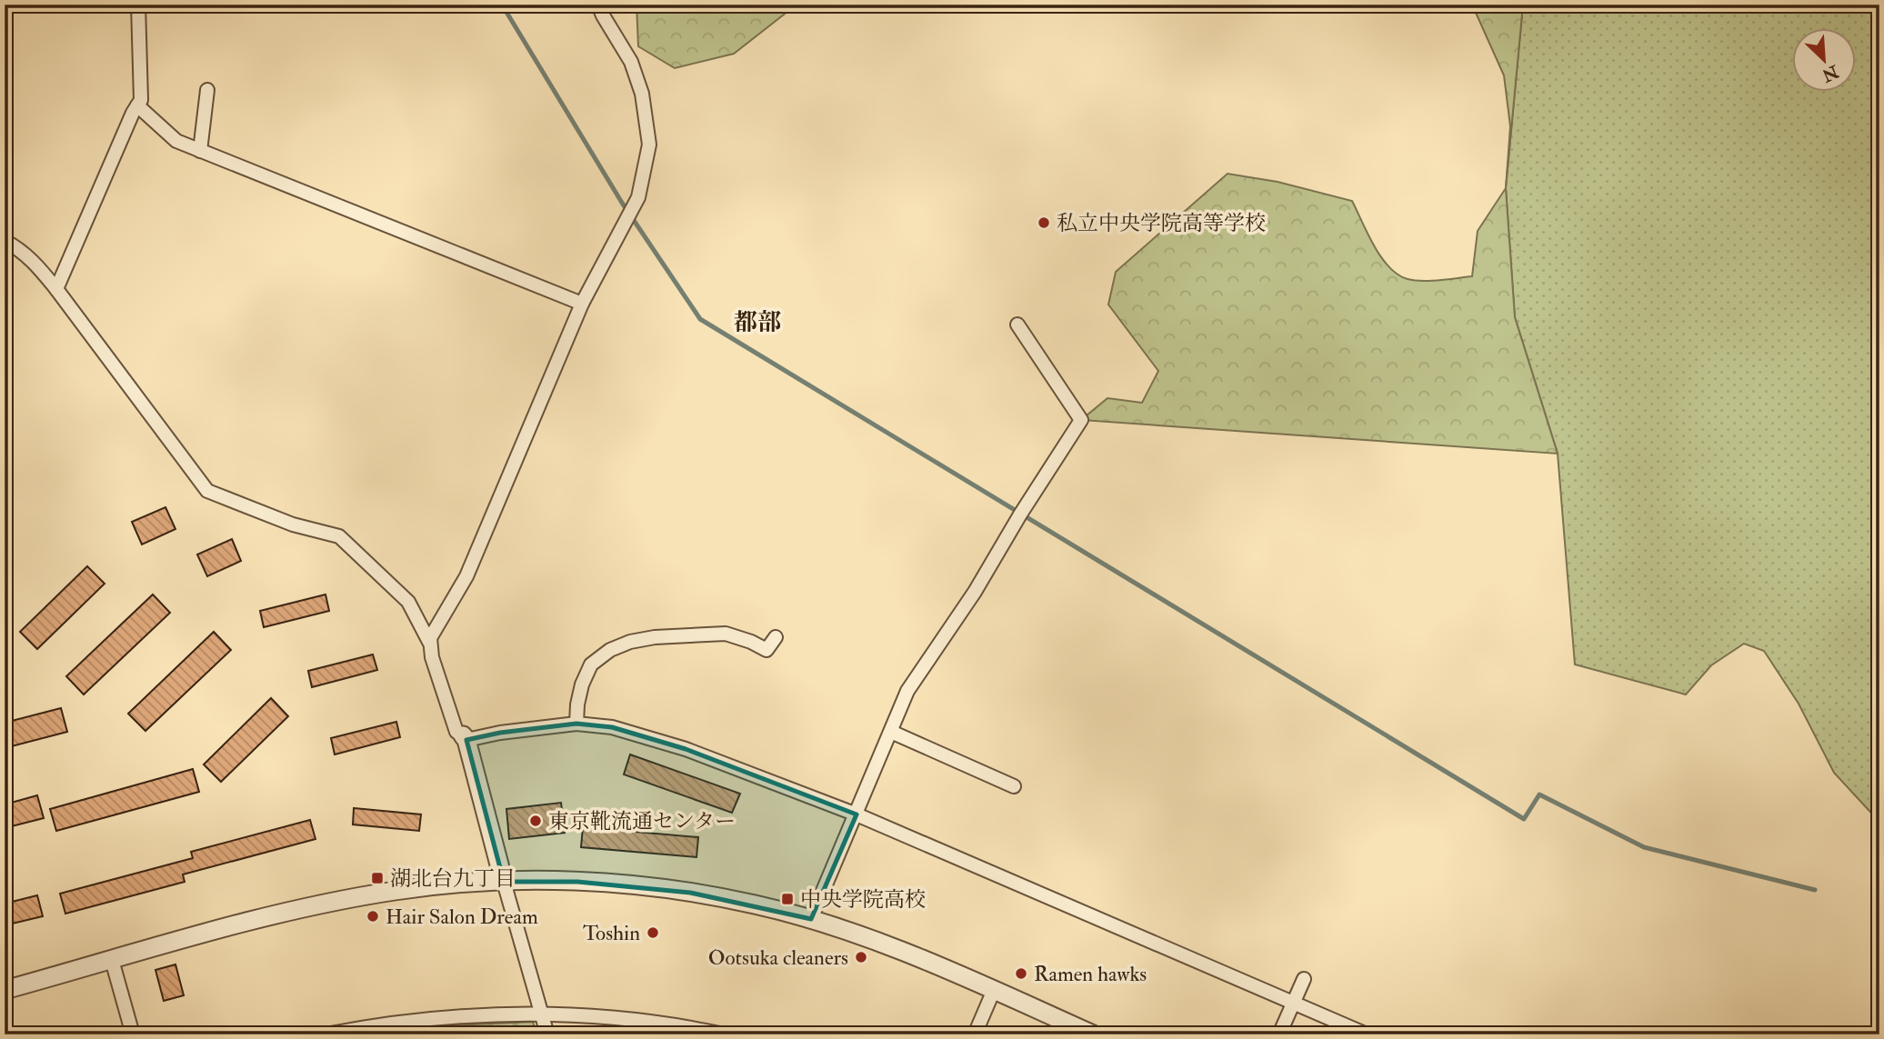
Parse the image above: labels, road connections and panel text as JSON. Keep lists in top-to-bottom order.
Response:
{
  "districts": ["都部"],
  "places": {
    "other": [
      "私立中央学院高等学校",
      "東京靴流通センター",
      "Hair Salon Dream",
      "Toshin",
      "Ootsuka cleaners",
      "Ramen hawks"
    ],
    "transit": ["湖北台九丁目", "中央学院高校"]
  },
  "north": "bottom right"
}
